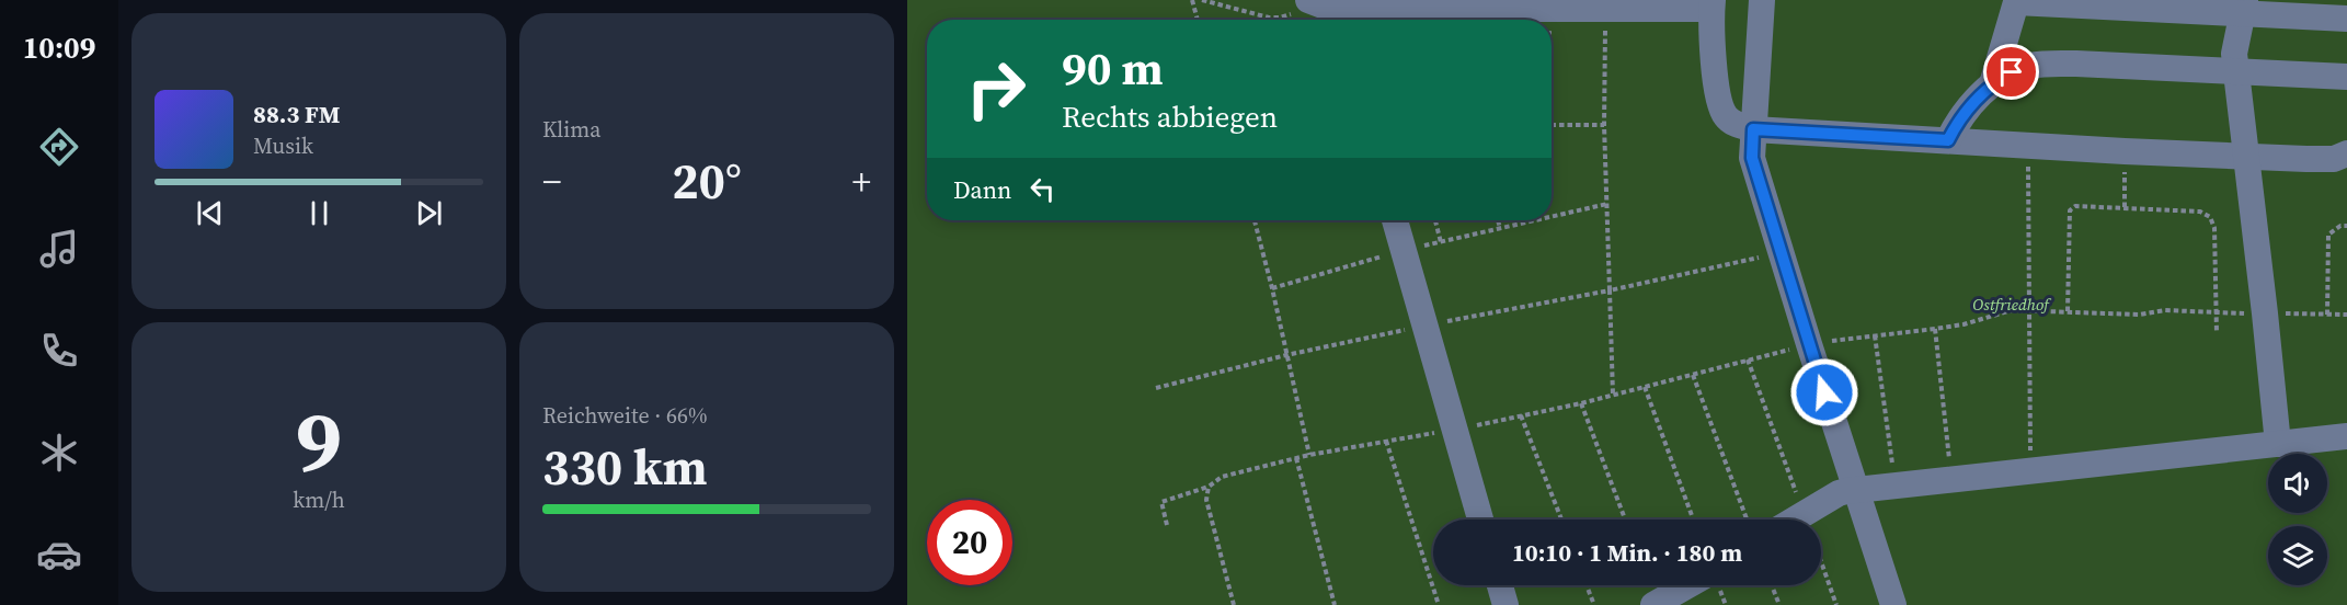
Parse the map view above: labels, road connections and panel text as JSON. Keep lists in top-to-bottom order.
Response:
{
  "parks": ["Ostfriedhof"],
  "page": {
    "tabs": "10:09",
    "tile": [
      "Klima",
      ["9", "km/h"],
      ["Reichweite · 66%", "330 km"]
    ],
    "turn": ["90 m", "Rechts abbiegen"],
    "song": ["88.3 FM", "Musik"],
    "heat": ["−", "20°", "+"],
    "then": "Dann",
    "limit": "20",
    "trip": "10:10 · 1 Min. · 180 m"
  }
}
